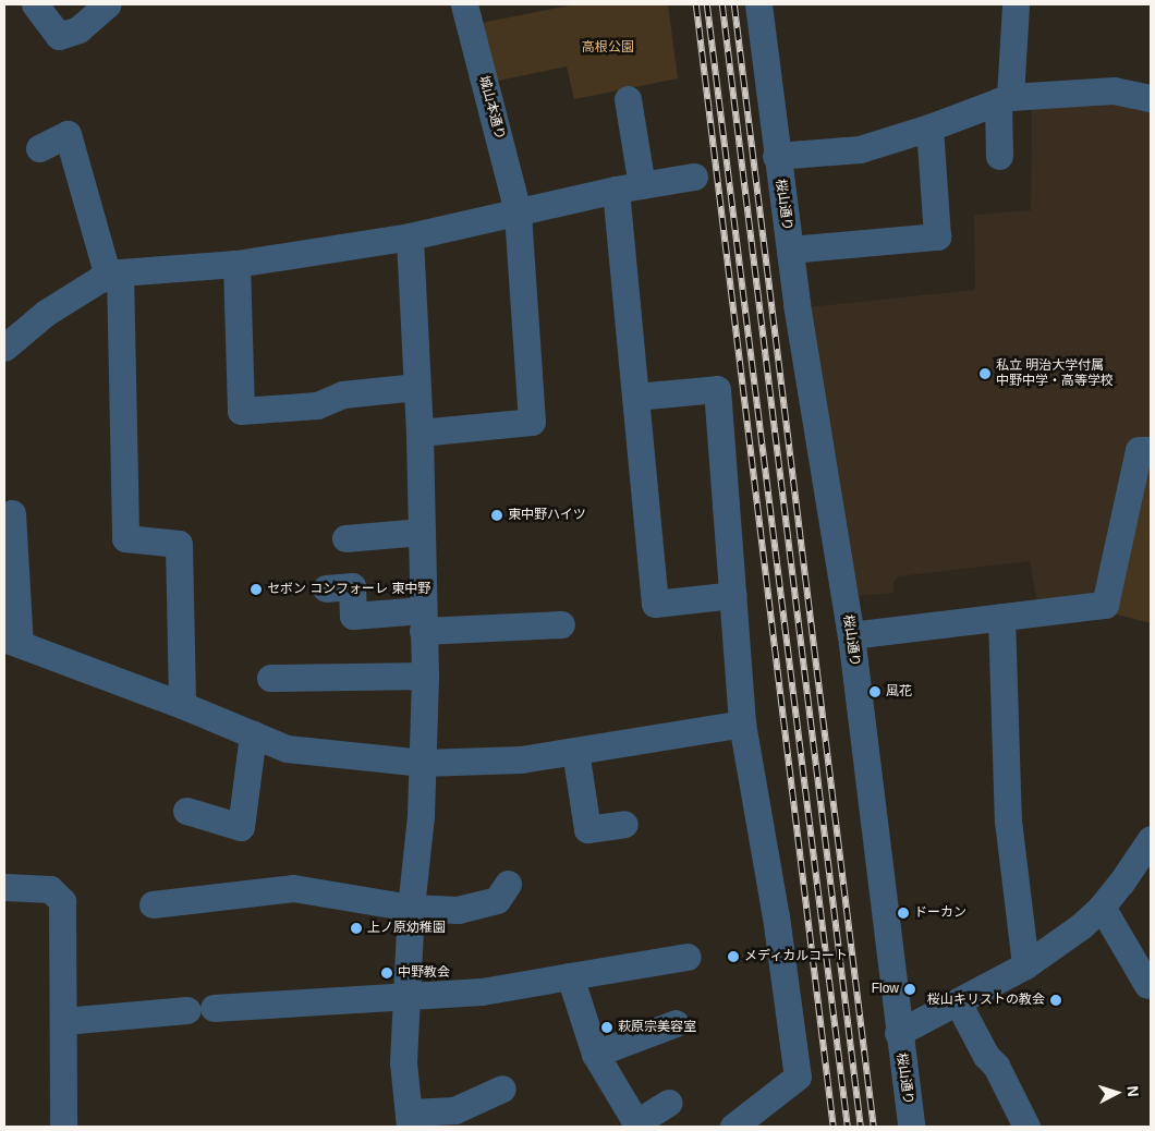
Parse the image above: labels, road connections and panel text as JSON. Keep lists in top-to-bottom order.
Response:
{
  "streets": {
    "street": ["城山本通り", "桜山通り"]
  },
  "parks": ["高根公園"],
  "places": [
    "私立 明治大学付属 中野中学・高等学校",
    "東中野ハイツ",
    "セボン コンフォーレ 東中野",
    "風花",
    "ドーカン",
    "上ノ原幼稚園",
    "メディカルコート",
    "中野教会",
    "Flow",
    "桜山キリストの教会",
    "萩原宗美容室"
  ],
  "north": "right"
}
